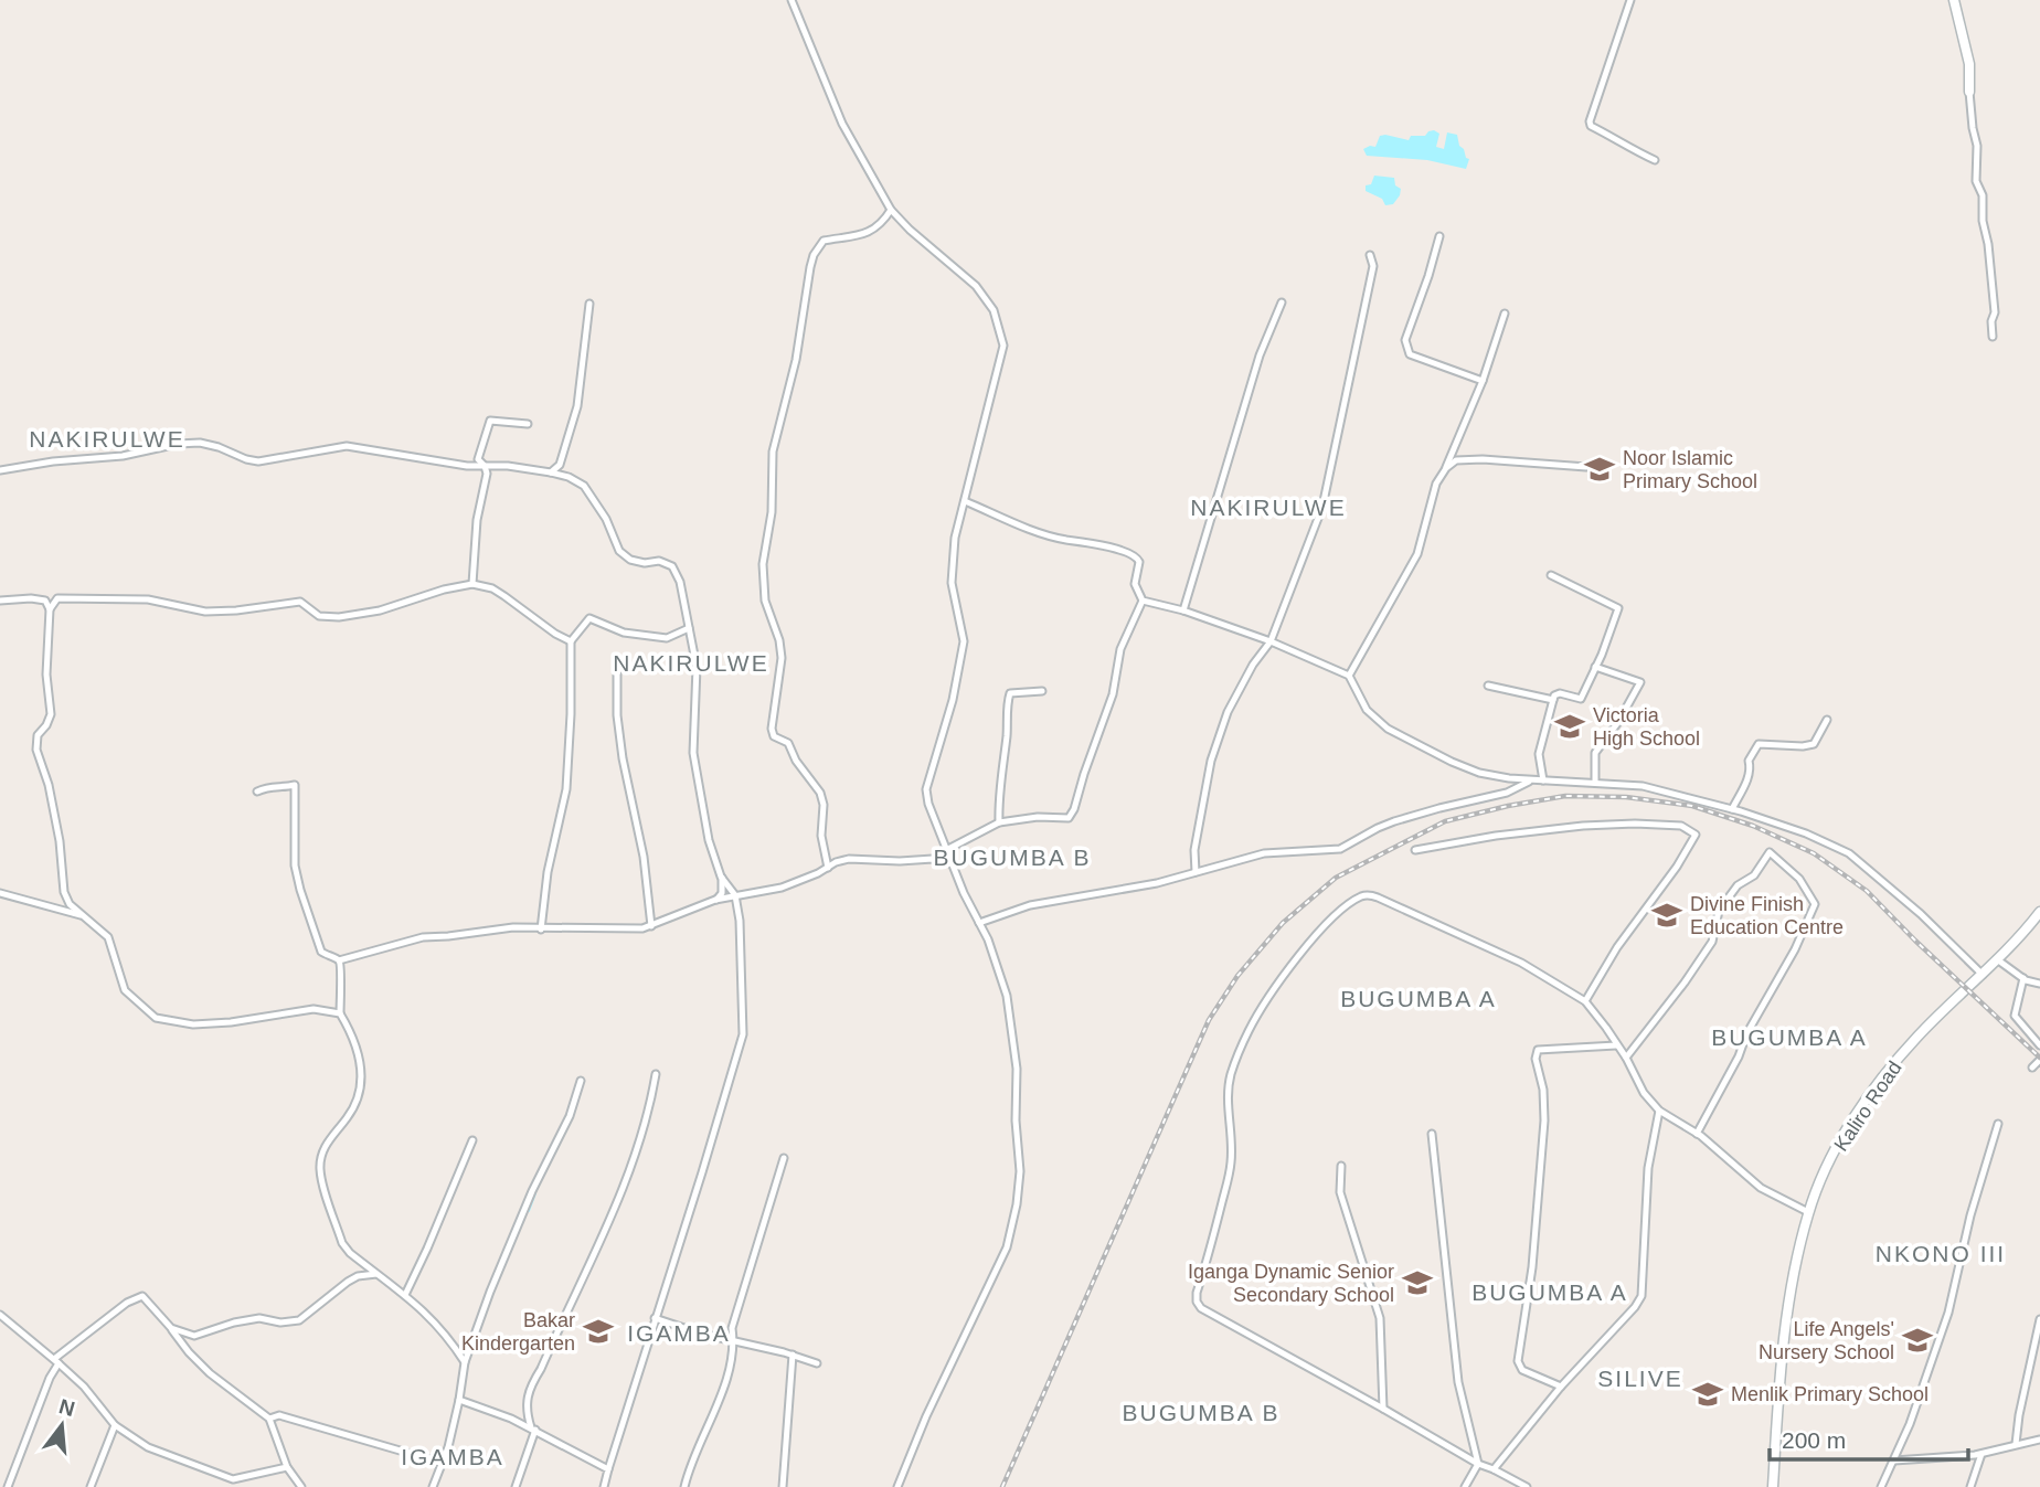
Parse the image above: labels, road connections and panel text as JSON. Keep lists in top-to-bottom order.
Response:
{
  "streets": {
    "main road": ["Kaliro Road"]
  },
  "districts": [
    "NAKIRULWE",
    "NAKIRULWE",
    "NAKIRULWE",
    "BUGUMBA B",
    "BUGUMBA A",
    "BUGUMBA A",
    "NKONO III",
    "BUGUMBA A",
    "IGAMBA",
    "SILIVE",
    "BUGUMBA B",
    "IGAMBA"
  ],
  "places": {
    "school or university": [
      "Noor Islamic Primary School",
      "Victoria High School",
      "Divine Finish Education Centre",
      "Iganga Dynamic Senior Secondary School",
      "Bakar Kindergarten",
      "Life Angels' Nursery School",
      "Menlik Primary School"
    ]
  },
  "scale_bar": "200 m",
  "north": "top"
}
